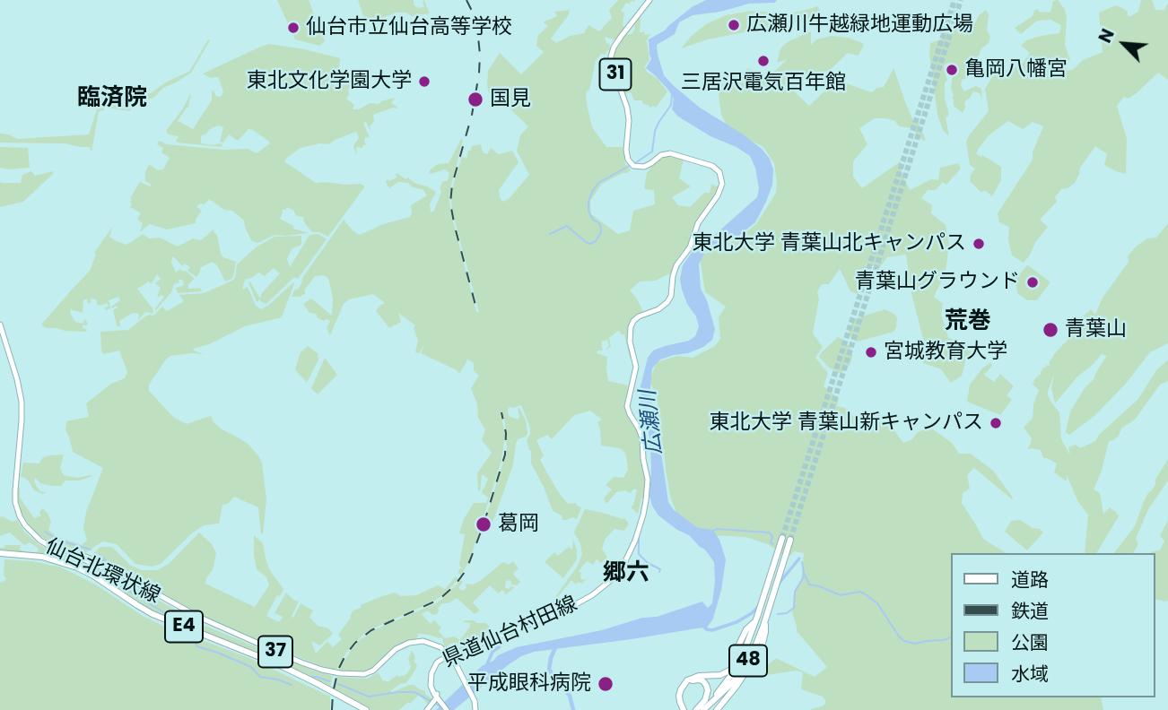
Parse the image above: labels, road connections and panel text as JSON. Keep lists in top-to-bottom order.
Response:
{
  "streets": {
    "highway": ["E4", "48"],
    "main road": [
      "31",
      "仙台北環状線",
      "県道仙台村田線",
      "37"
    ]
  },
  "districts": ["臨済院", "荒巻", "郷六"],
  "water": ["広瀬川"],
  "places": [
    "広瀬川牛越緑地運動広場",
    "仙台市立仙台高等学校",
    "三居沢電気百年館",
    "亀岡八幡宮",
    "東北文化学園大学",
    "国見",
    "東北大学 青葉山北キャンパス",
    "青葉山グラウンド",
    "青葉山",
    "宮城教育大学",
    "東北大学 青葉山新キャンパス",
    "葛岡",
    "平成眼科病院"
  ],
  "legend": [
    "道路",
    "鉄道",
    "公園",
    "水域"
  ],
  "north": "top left"
}
